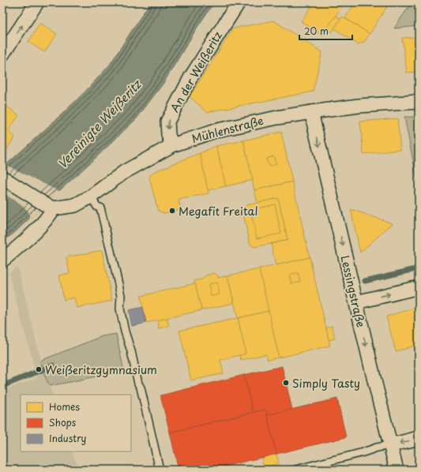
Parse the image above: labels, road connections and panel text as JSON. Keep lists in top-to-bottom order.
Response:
{
  "streets": {
    "street": ["An der Weißeritz", "Mühlenstraße", "Lessingstraße"]
  },
  "crossings": [
    ["An der Weißeritz", "Mühlenstraße"],
    ["Mühlenstraße", "Lessingstraße"]
  ],
  "one_way": ["An der Weißeritz", "Lessingstraße"],
  "water": ["Vereinigte Weißeritz"],
  "places": ["Megafit Freital", "Weißeritzgymnasium", "Simply Tasty"],
  "legend": ["Homes", "Shops", "Industry"],
  "scale_bar": "20 m"
}
